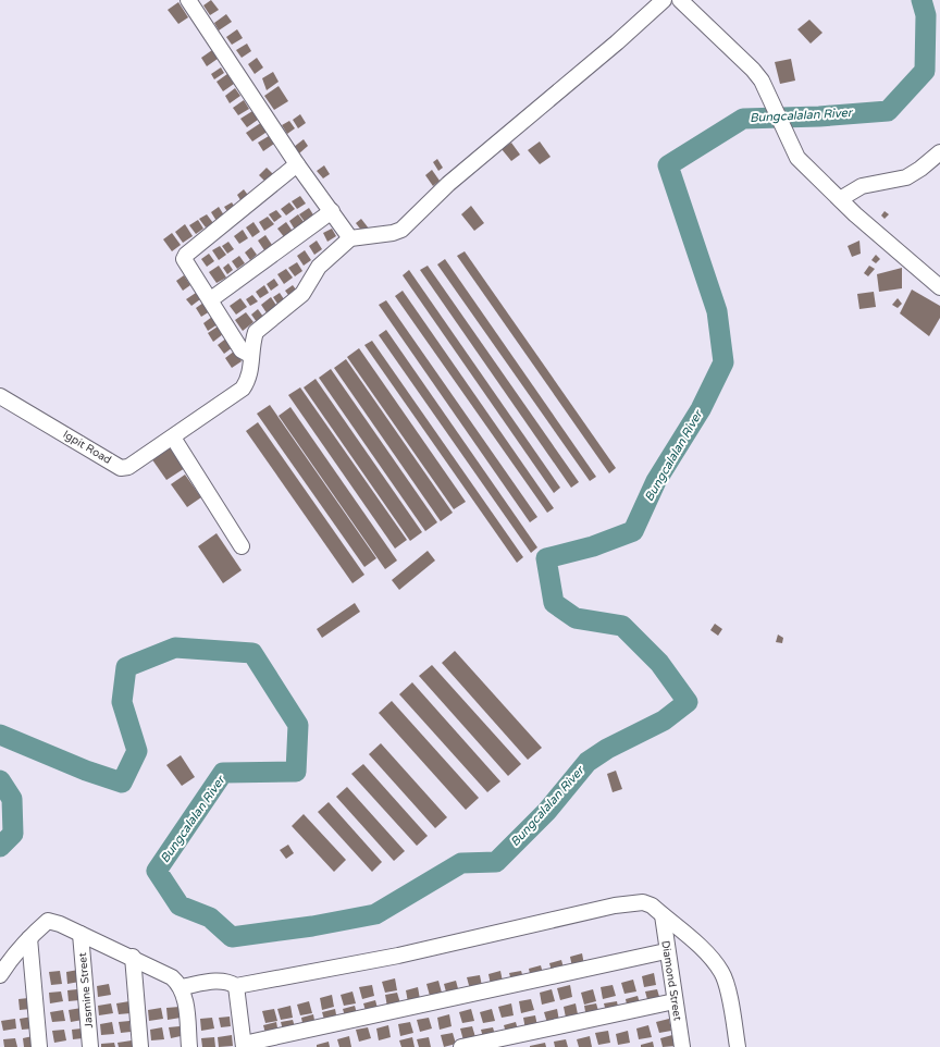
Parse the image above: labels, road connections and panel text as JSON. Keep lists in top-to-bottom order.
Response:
{
  "streets": {
    "street": ["Igpit Road", "Diamond Street", "Jasmine Street"]
  },
  "water": ["Bungcalalan River"]
}
